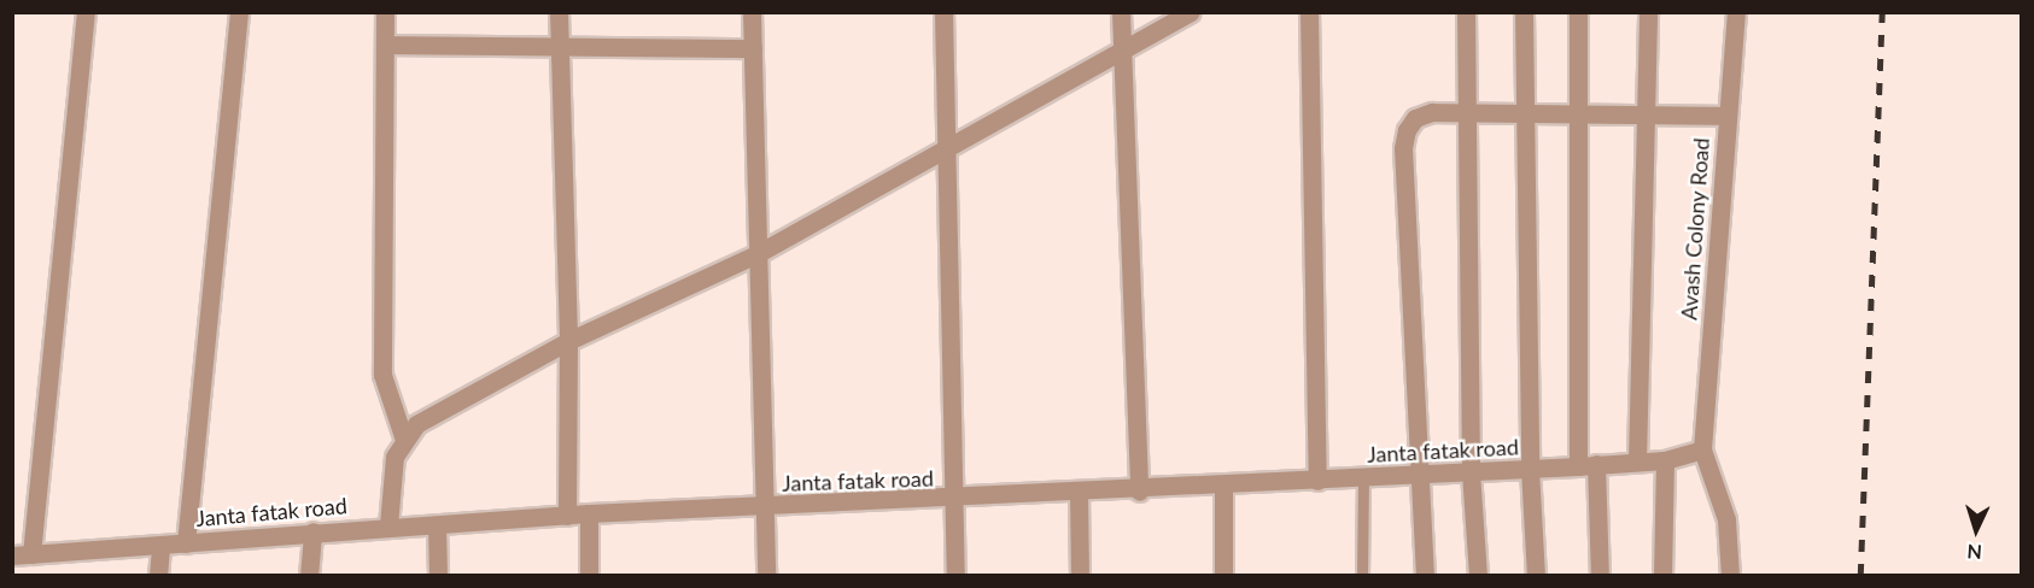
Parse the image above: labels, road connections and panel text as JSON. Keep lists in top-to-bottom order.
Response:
{
  "streets": {
    "street": ["Avash Colony Road", "Janta fatak road"]
  },
  "crossings": [
    ["Avash Colony Road", "Janta fatak road"]
  ],
  "north": "bottom"
}
